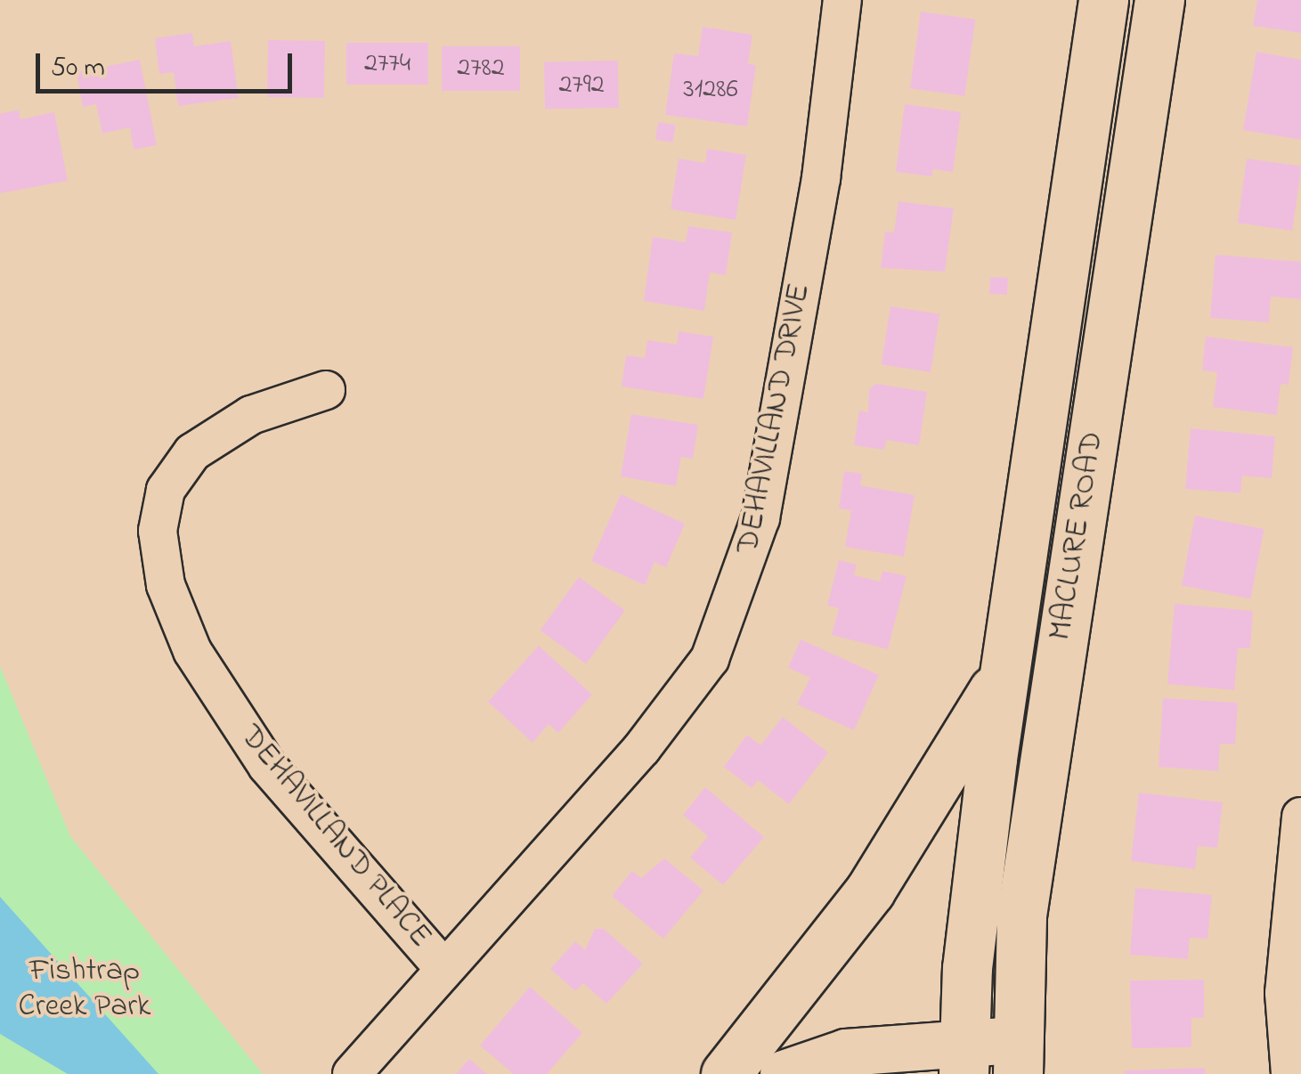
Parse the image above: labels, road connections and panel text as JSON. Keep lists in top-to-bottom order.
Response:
{
  "streets": {
    "main road": ["MACLURE ROAD"],
    "street": ["DEHAVILLAND DRIVE", "DEHAVILLAND PLACE"]
  },
  "crossings": [
    ["DEHAVILLAND DRIVE", "DEHAVILLAND PLACE"]
  ],
  "parks": ["Fishtrap Creek Park"],
  "house_numbers": [
    "2774",
    "2782",
    "2792",
    "31286"
  ],
  "scale_bar": "50 m"
}
